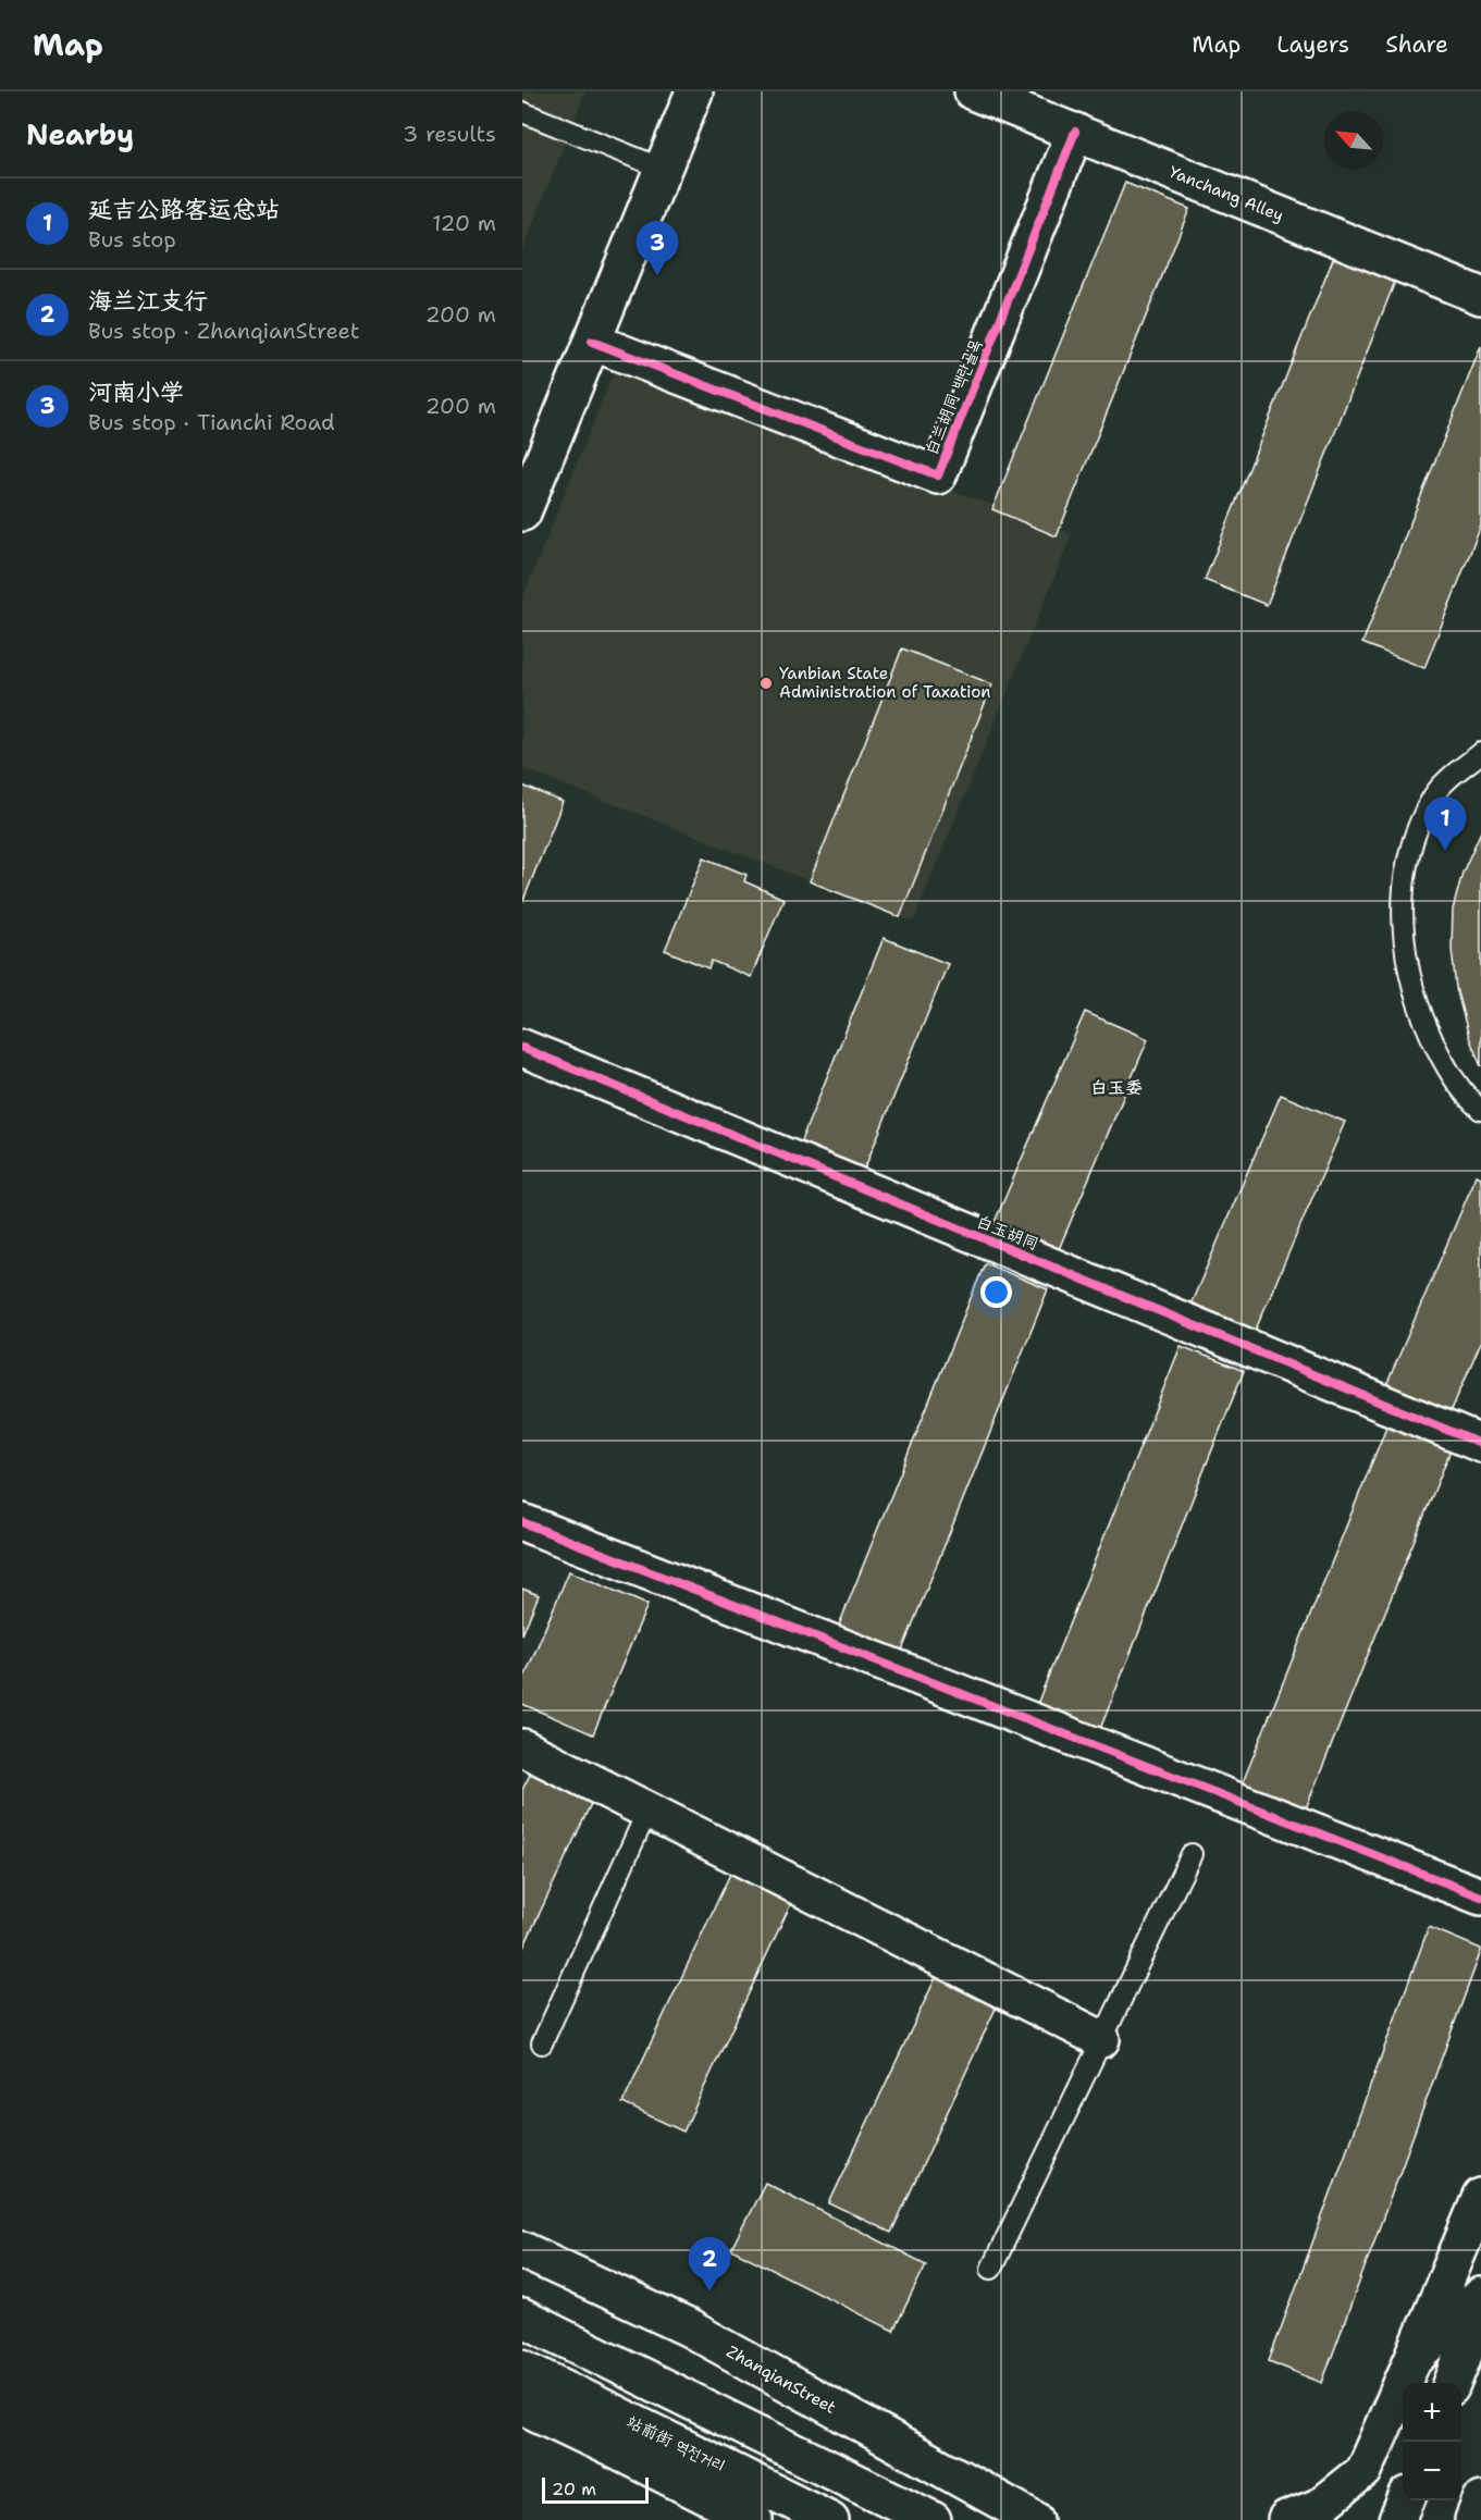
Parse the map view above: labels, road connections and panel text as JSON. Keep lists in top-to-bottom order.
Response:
{
  "streets": {
    "street": [
      "Yanchang Alley",
      "白兰胡同 백란골목",
      "白玉胡同",
      "ZhanqianStreet",
      "站前街 역전거리"
    ]
  },
  "crossings": [
    ["Yanchang Alley", "白兰胡同 백란골목"]
  ],
  "districts": ["白玉委"],
  "places": ["Yanbian State Administration of Taxation"],
  "scale_bar": "20 m",
  "north": "top left",
  "page": {
    "header": "Map",
    "nav": ["Map", "Layers", "Share"],
    "heading": ["Nearby", "3 results"],
    "list": [
      {
        "mark": "1",
        "name": "延吉公路客运总站",
        "note": "Bus stop",
        "value": "120 m"
      },
      {
        "mark": "2",
        "name": "海兰江支行",
        "note": "Bus stop · ZhanqianStreet",
        "value": "200 m"
      },
      {
        "mark": "3",
        "name": "河南小学",
        "note": "Bus stop · Tianchi Road",
        "value": "200 m"
      }
    ],
    "pins": ["3", "1", "2"],
    "map_buttons": ["+", "−"],
    "scale": "20 m"
  }
}
